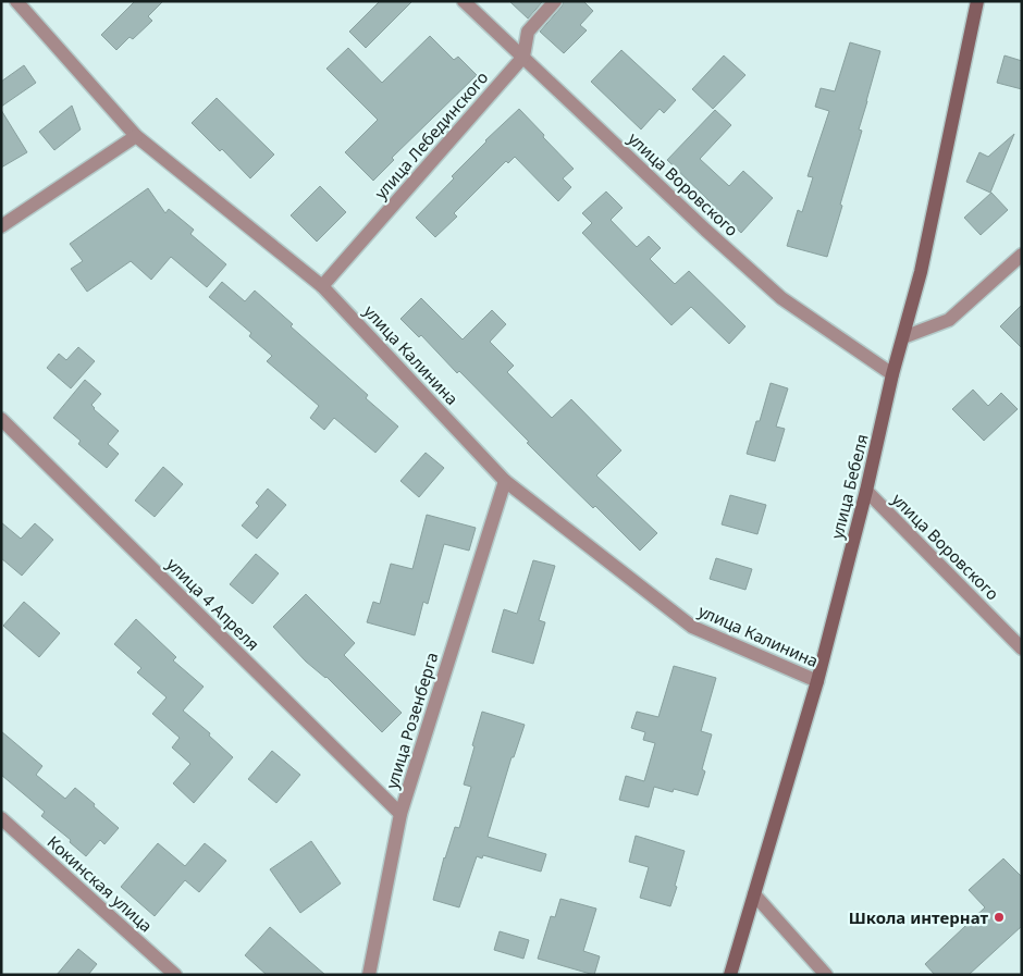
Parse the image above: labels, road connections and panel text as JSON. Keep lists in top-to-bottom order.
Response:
{
  "streets": {
    "street": [
      "улица Лебединского",
      "улица Воровского",
      "улица Калинина",
      "улица Бебеля",
      "улица 4 Апреля",
      "улица Розенберга",
      "Кокинская улица"
    ]
  },
  "crossings": [
    ["улица Лебединского", "улица Воровского"],
    ["улица Лебединского", "улица Калинина"],
    ["улица Воровского", "улица Бебеля"],
    ["улица Калинина", "улица Бебеля"],
    ["улица Калинина", "улица Розенберга"],
    ["улица 4 Апреля", "улица Розенберга"]
  ],
  "places": ["Школа интернат"]
}
